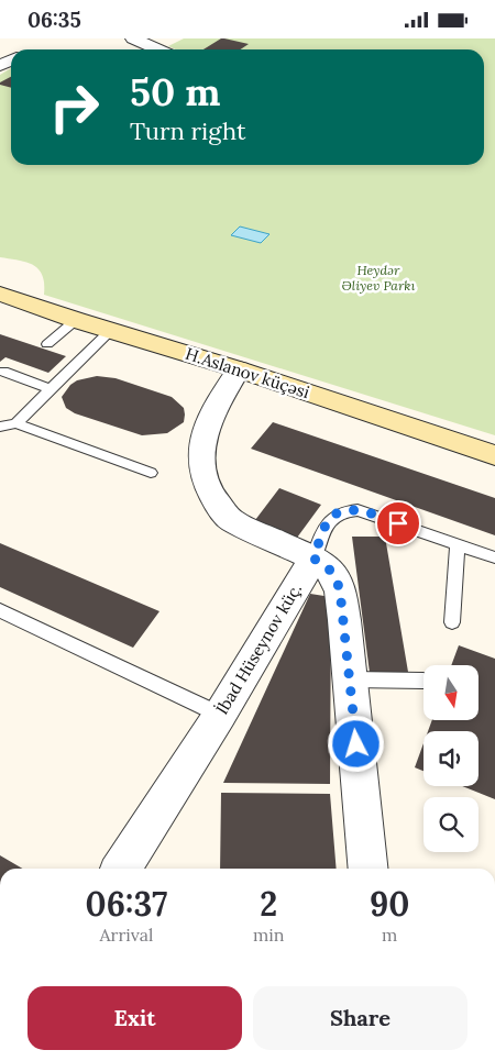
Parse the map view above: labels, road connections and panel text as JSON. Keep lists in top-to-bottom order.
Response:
{
  "streets": {
    "street": ["H.Aslanov küçəsi", "İbad Hüseynov küç."]
  },
  "parks": ["Heydər Əliyev Parkı"],
  "north": "bottom",
  "page": {
    "status": "06:35",
    "turn": ["50 m", "Turn right"],
    "eta": [
      "06:37",
      "Arrival",
      "2",
      "min",
      "90",
      "m"
    ],
    "buttons": ["Exit", "Share"]
  }
}
